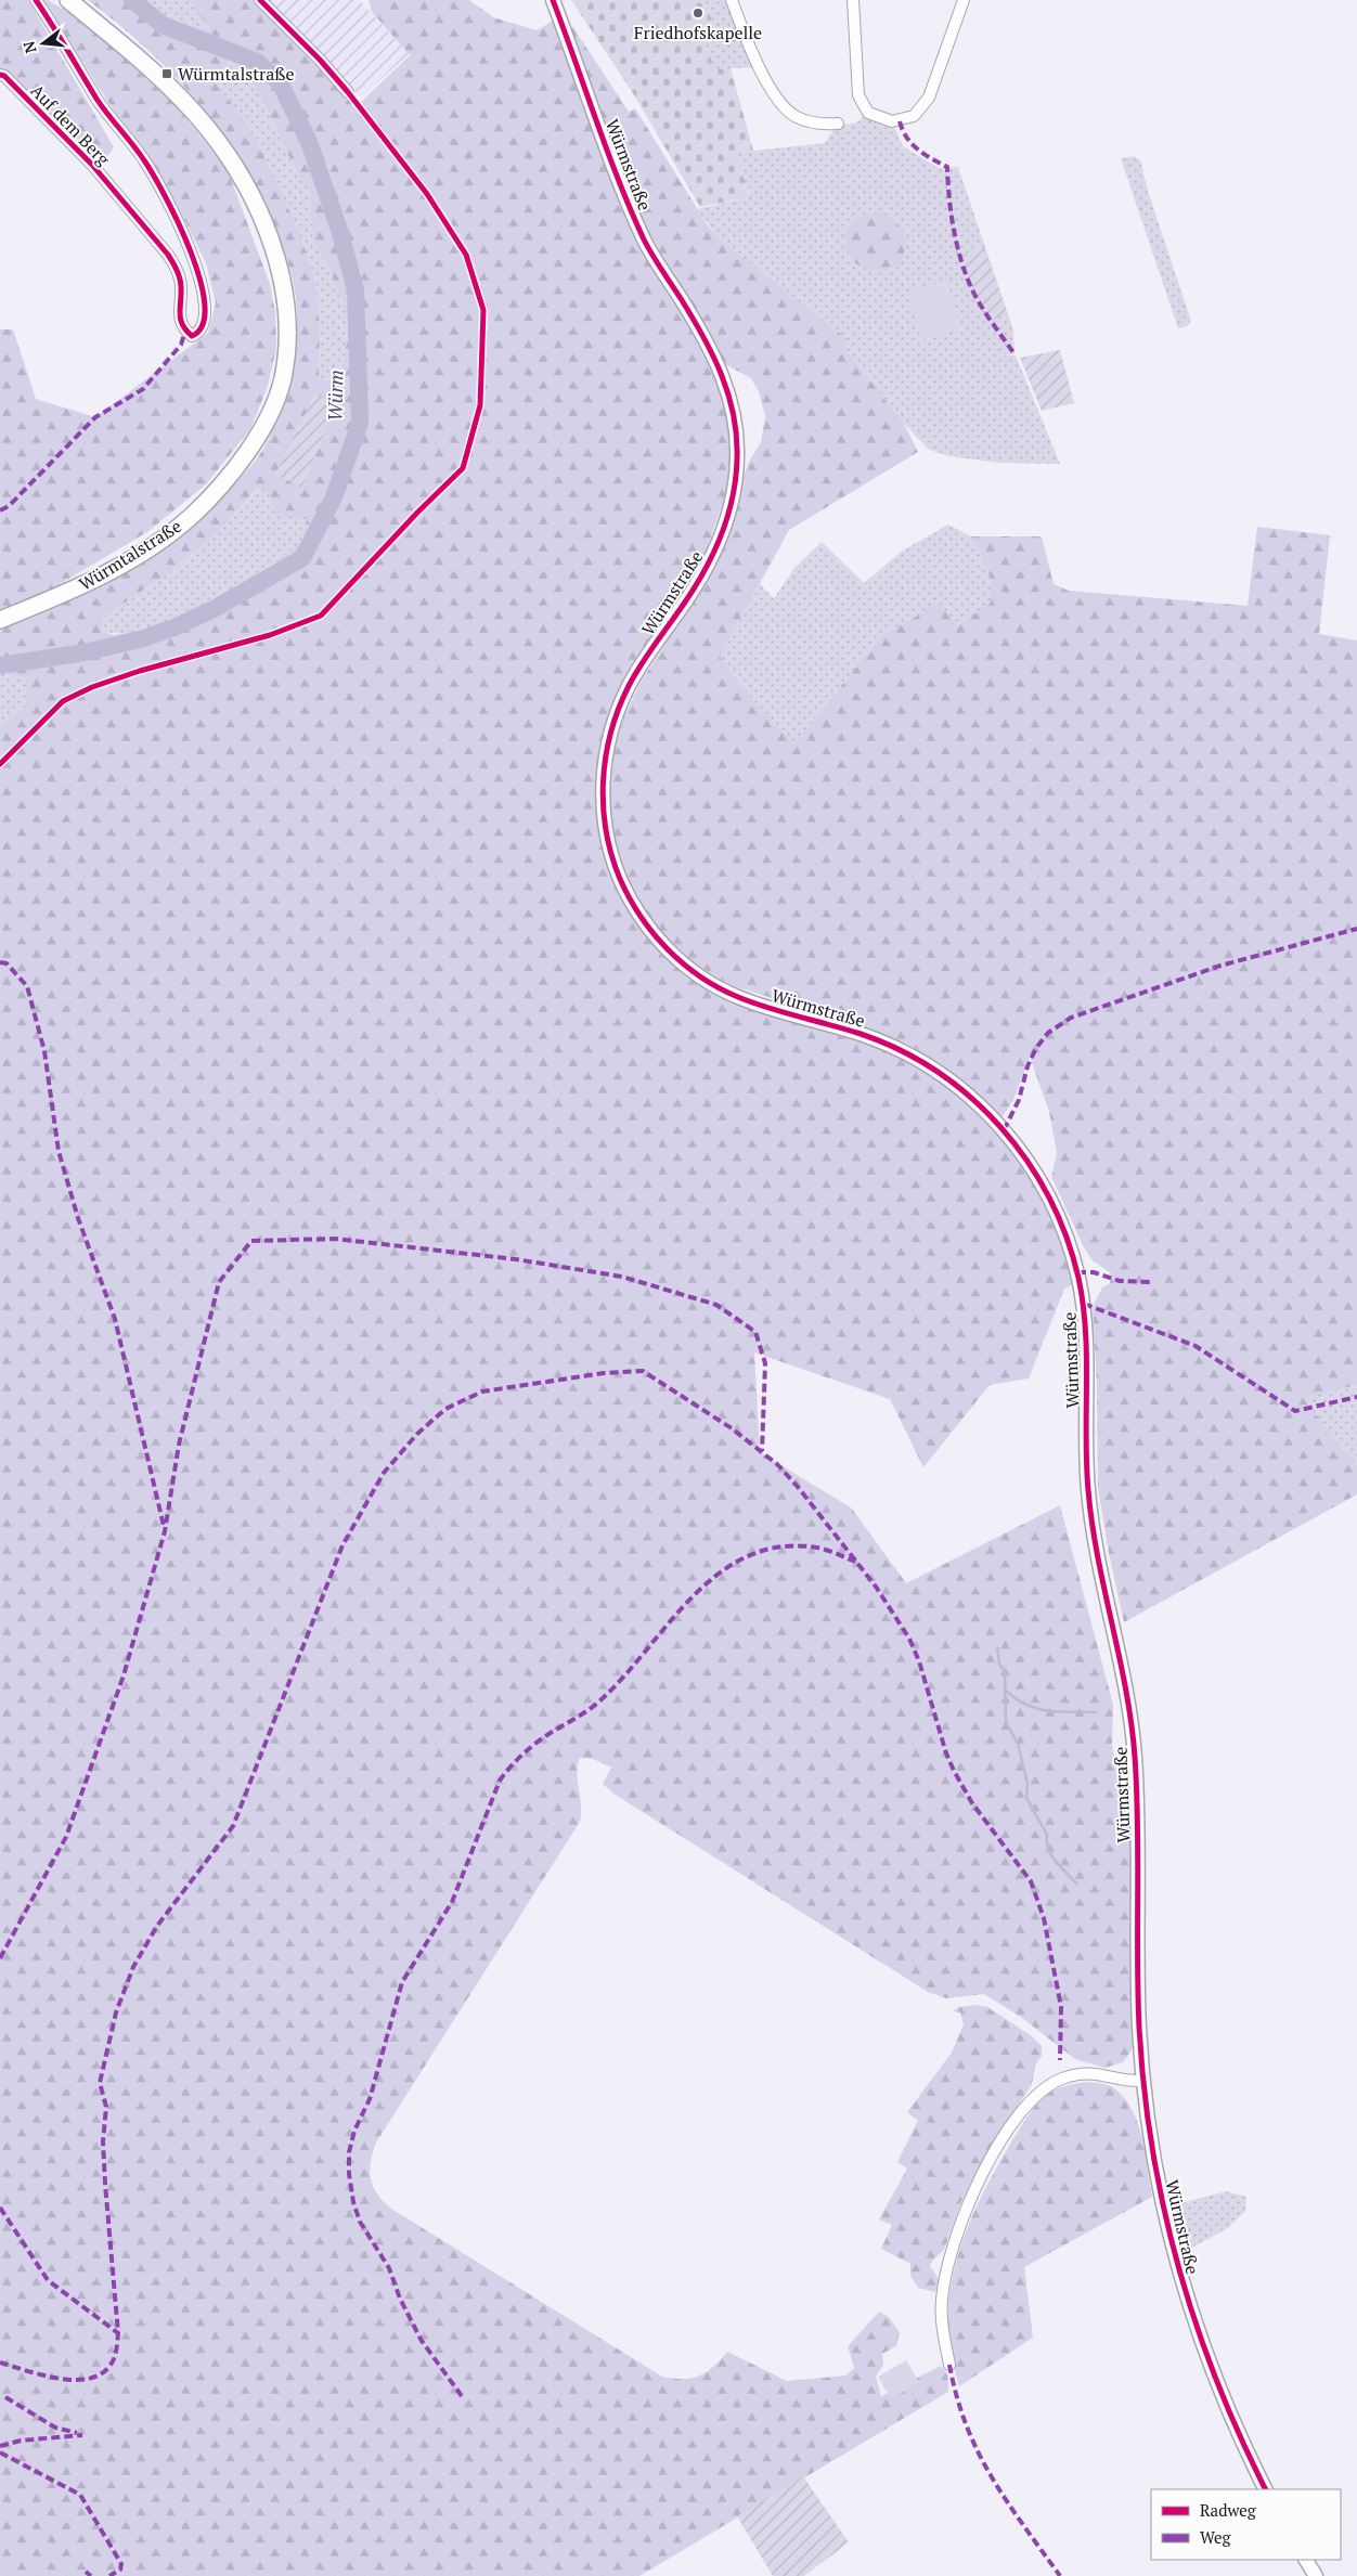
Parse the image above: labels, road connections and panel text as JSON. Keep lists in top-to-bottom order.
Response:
{
  "streets": {
    "main road": ["Würmtalstraße"],
    "street": ["Auf dem Berg", "Würmstraße"]
  },
  "water": ["Würm"],
  "places": {
    "other": ["Friedhofskapelle"],
    "transit": ["Würmtalstraße"]
  },
  "legend": ["Radweg", "Weg"],
  "north": "left"
}
